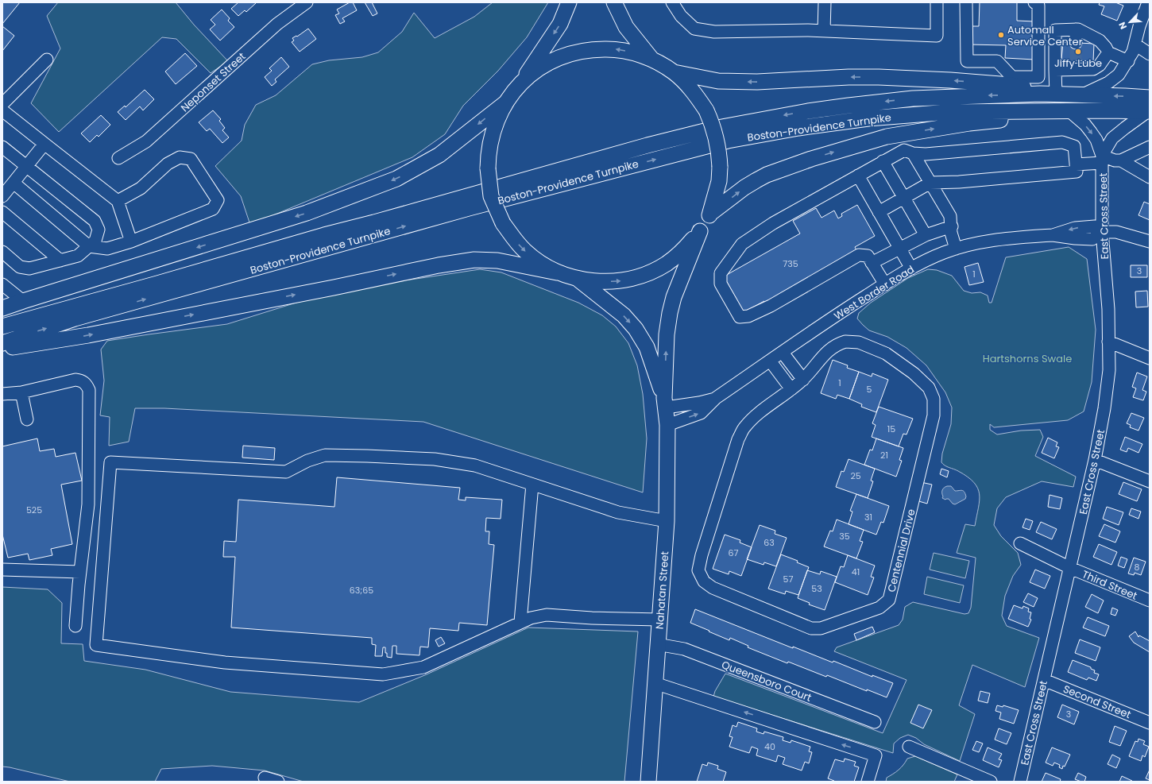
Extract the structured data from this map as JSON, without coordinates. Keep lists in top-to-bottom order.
{
  "streets": {
    "main road": ["Boston-Providence Turnpike", "Nahatan Street"],
    "street": [
      "Neponset Street",
      "East Cross Street",
      "West Border Road",
      "Centennial Drive",
      "Third Street",
      "Queensboro Court",
      "Second Street"
    ]
  },
  "crossings": [
    ["Boston-Providence Turnpike", "East Cross Street"],
    ["East Cross Street", "West Border Road"],
    ["East Cross Street", "Third Street"],
    ["East Cross Street", "Second Street"],
    ["Nahatan Street", "Queensboro Court"]
  ],
  "parks": ["Hartshorns Swale"],
  "places": ["Automall Service Center", "Jiffy Lube"],
  "house_numbers": [
    "735",
    "3",
    "1",
    "1",
    "5",
    "15",
    "21",
    "25",
    "525",
    "31",
    "35",
    "63",
    "67",
    "8",
    "41",
    "57",
    "53",
    "63;65",
    "3",
    "40"
  ],
  "north": "bottom left"
}
